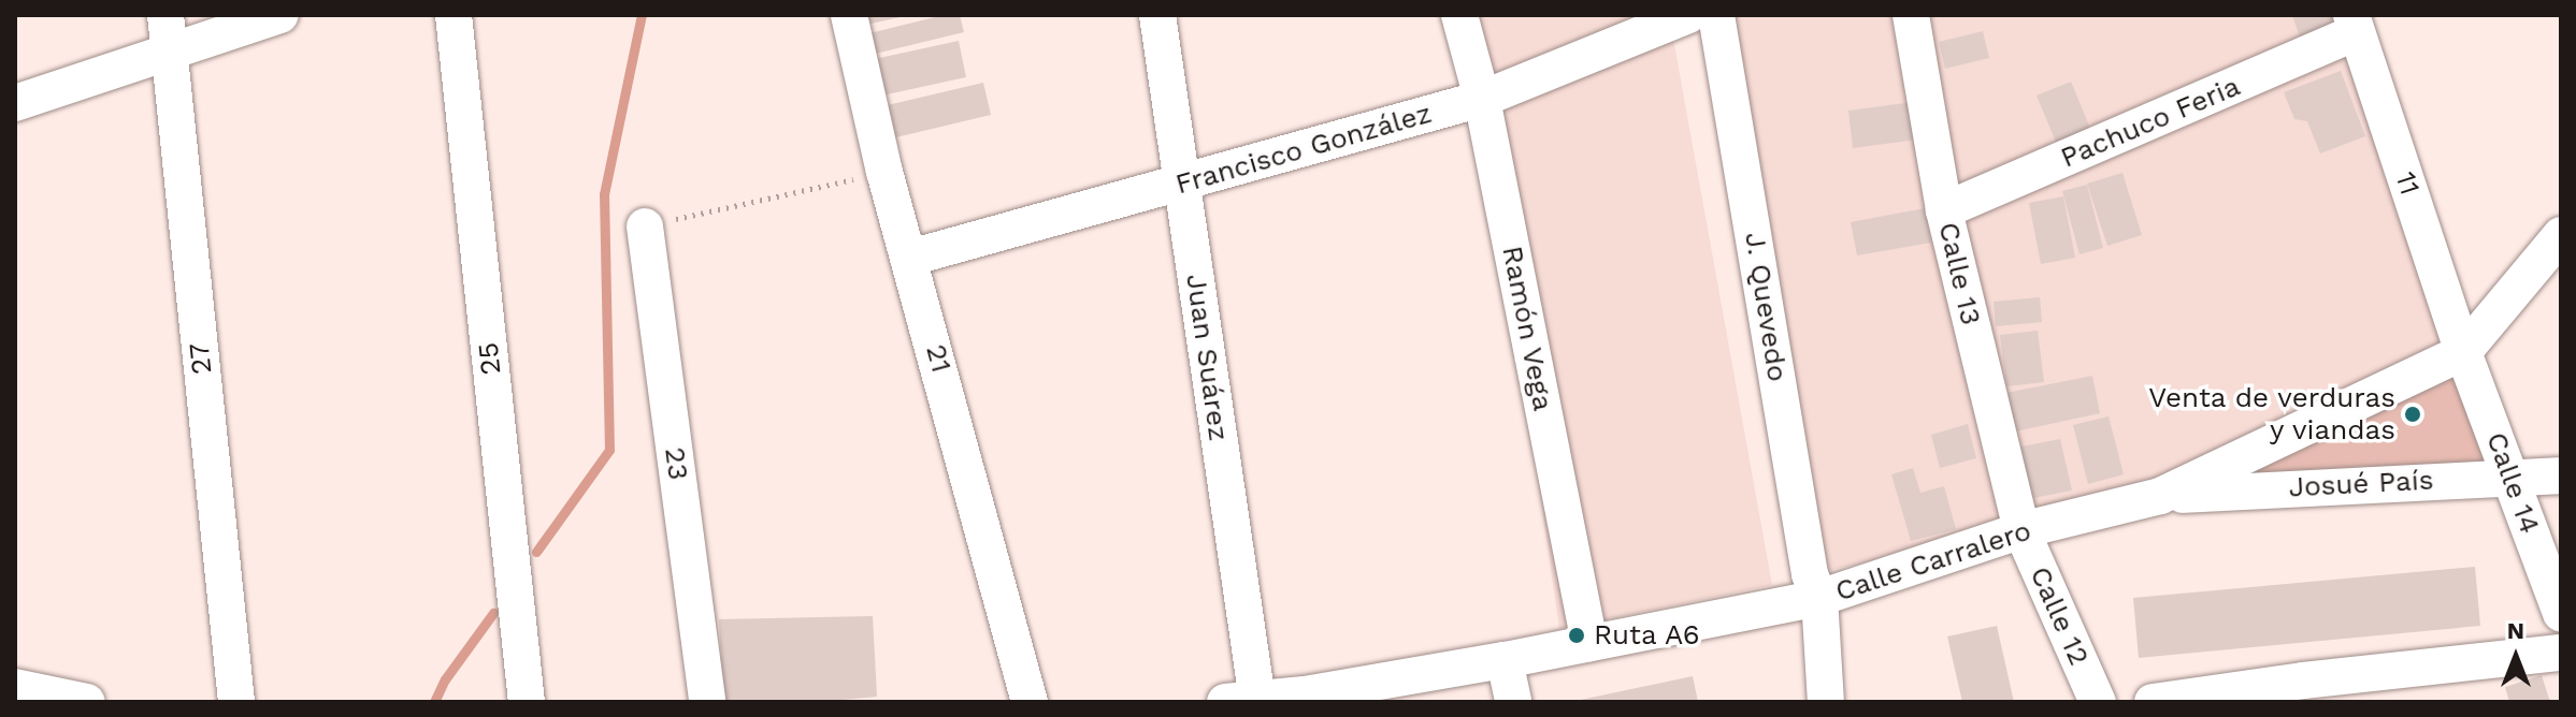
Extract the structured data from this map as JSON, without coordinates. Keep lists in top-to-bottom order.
{
  "streets": {
    "street": [
      "Pachuco Feria",
      "Francisco González",
      "11",
      "Calle 13",
      "J. Quevedo",
      "Ramón Vega",
      "Juan Suárez",
      "27",
      "25",
      "21",
      "23",
      "Calle 14",
      "Josué País",
      "Calle Carralero",
      "Calle 12"
    ]
  },
  "crossings": [
    ["Pachuco Feria", "11"],
    ["Pachuco Feria", "Calle 13"],
    ["Francisco González", "Ramón Vega"],
    ["Francisco González", "Juan Suárez"],
    ["Francisco González", "21"],
    ["11", "Calle 14"],
    ["11", "Calle Carralero"],
    ["Calle 13", "Calle Carralero"],
    ["Calle 13", "Calle 12"],
    ["J. Quevedo", "Calle Carralero"],
    ["Ramón Vega", "Calle Carralero"],
    ["Juan Suárez", "Calle Carralero"],
    ["Calle 14", "Josué País"],
    ["Calle 14", "Calle Carralero"],
    ["Josué País", "Calle Carralero"],
    ["Calle Carralero", "Calle 12"]
  ],
  "places": ["Venta de verduras y viandas", "Ruta A6"],
  "north": "top"
}
